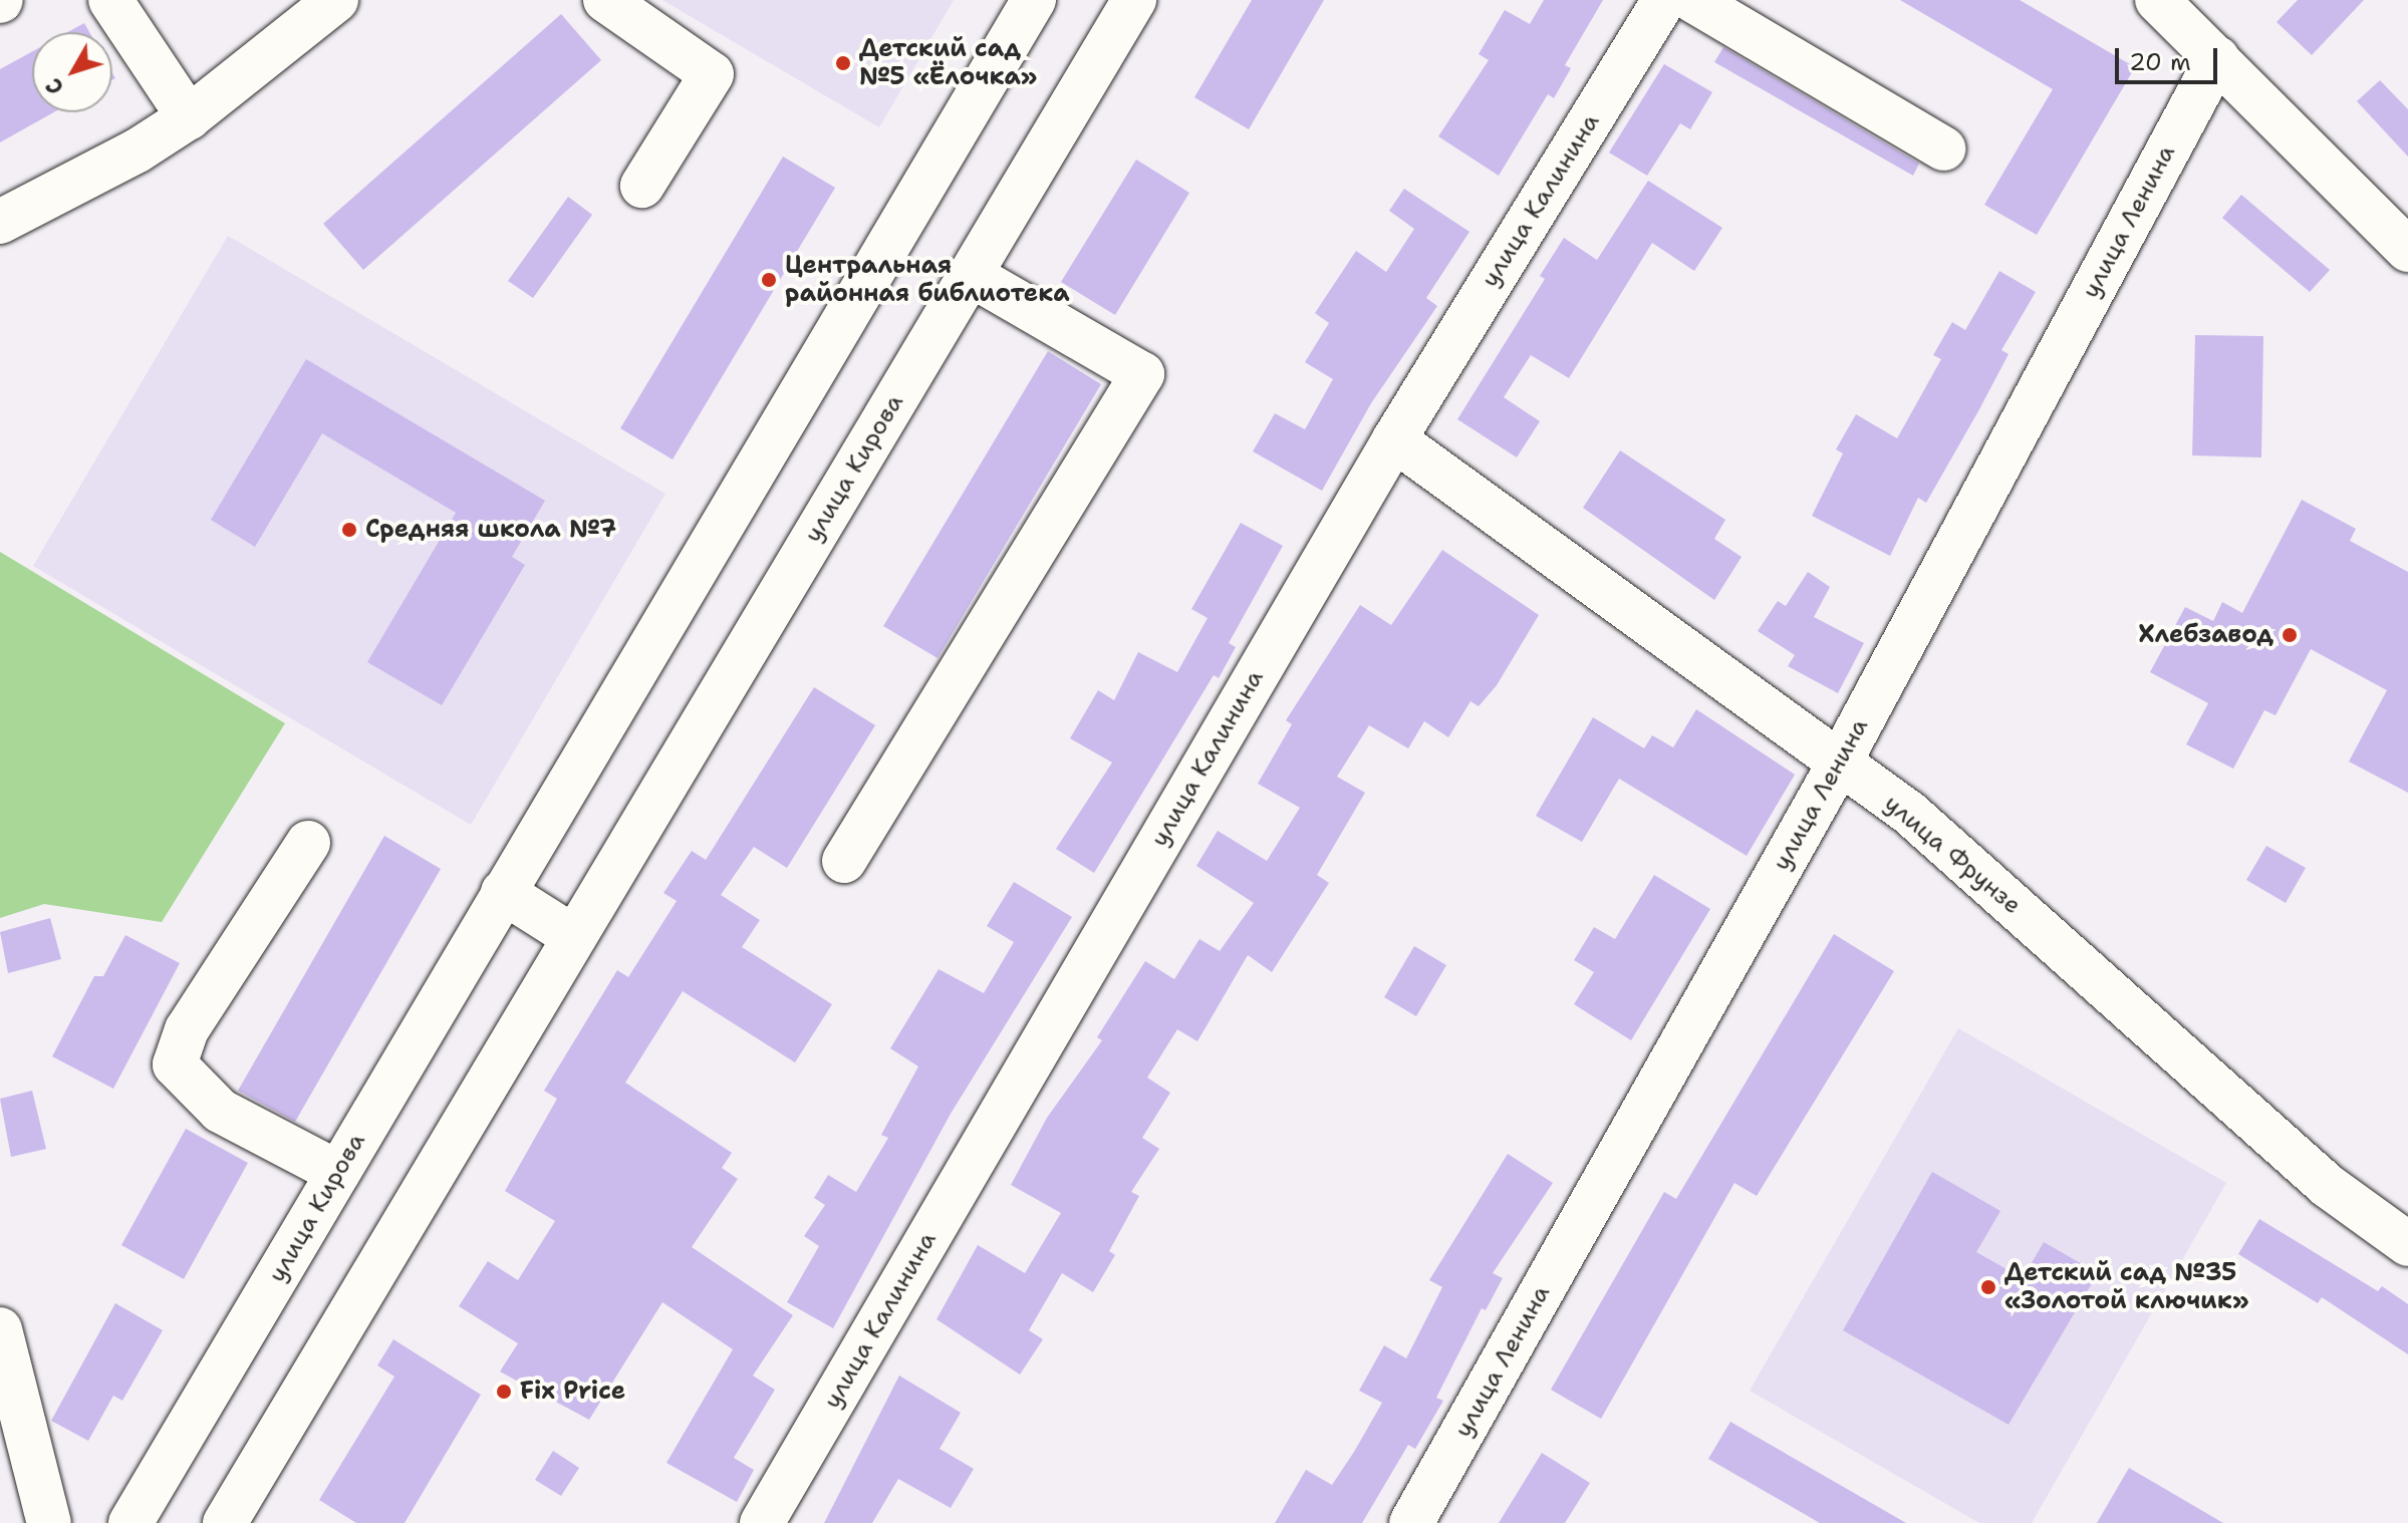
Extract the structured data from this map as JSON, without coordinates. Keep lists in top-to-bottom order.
{
  "streets": {
    "street": [
      "улица Калинина",
      "улица Ленина",
      "улица Кирова",
      "улица Фрунзе"
    ]
  },
  "crossings": [
    ["улица Калинина", "улица Фрунзе"],
    ["улица Ленина", "улица Фрунзе"]
  ],
  "places": [
    "Детский сад №5 «Ёлочка»",
    "Центральная районная библиотека",
    "Средняя школа №7",
    "Хлебзавод",
    "Детский сад №35 «Золотой ключик»",
    "Fix Price"
  ],
  "scale_bar": "20 m",
  "north": "bottom left"
}
